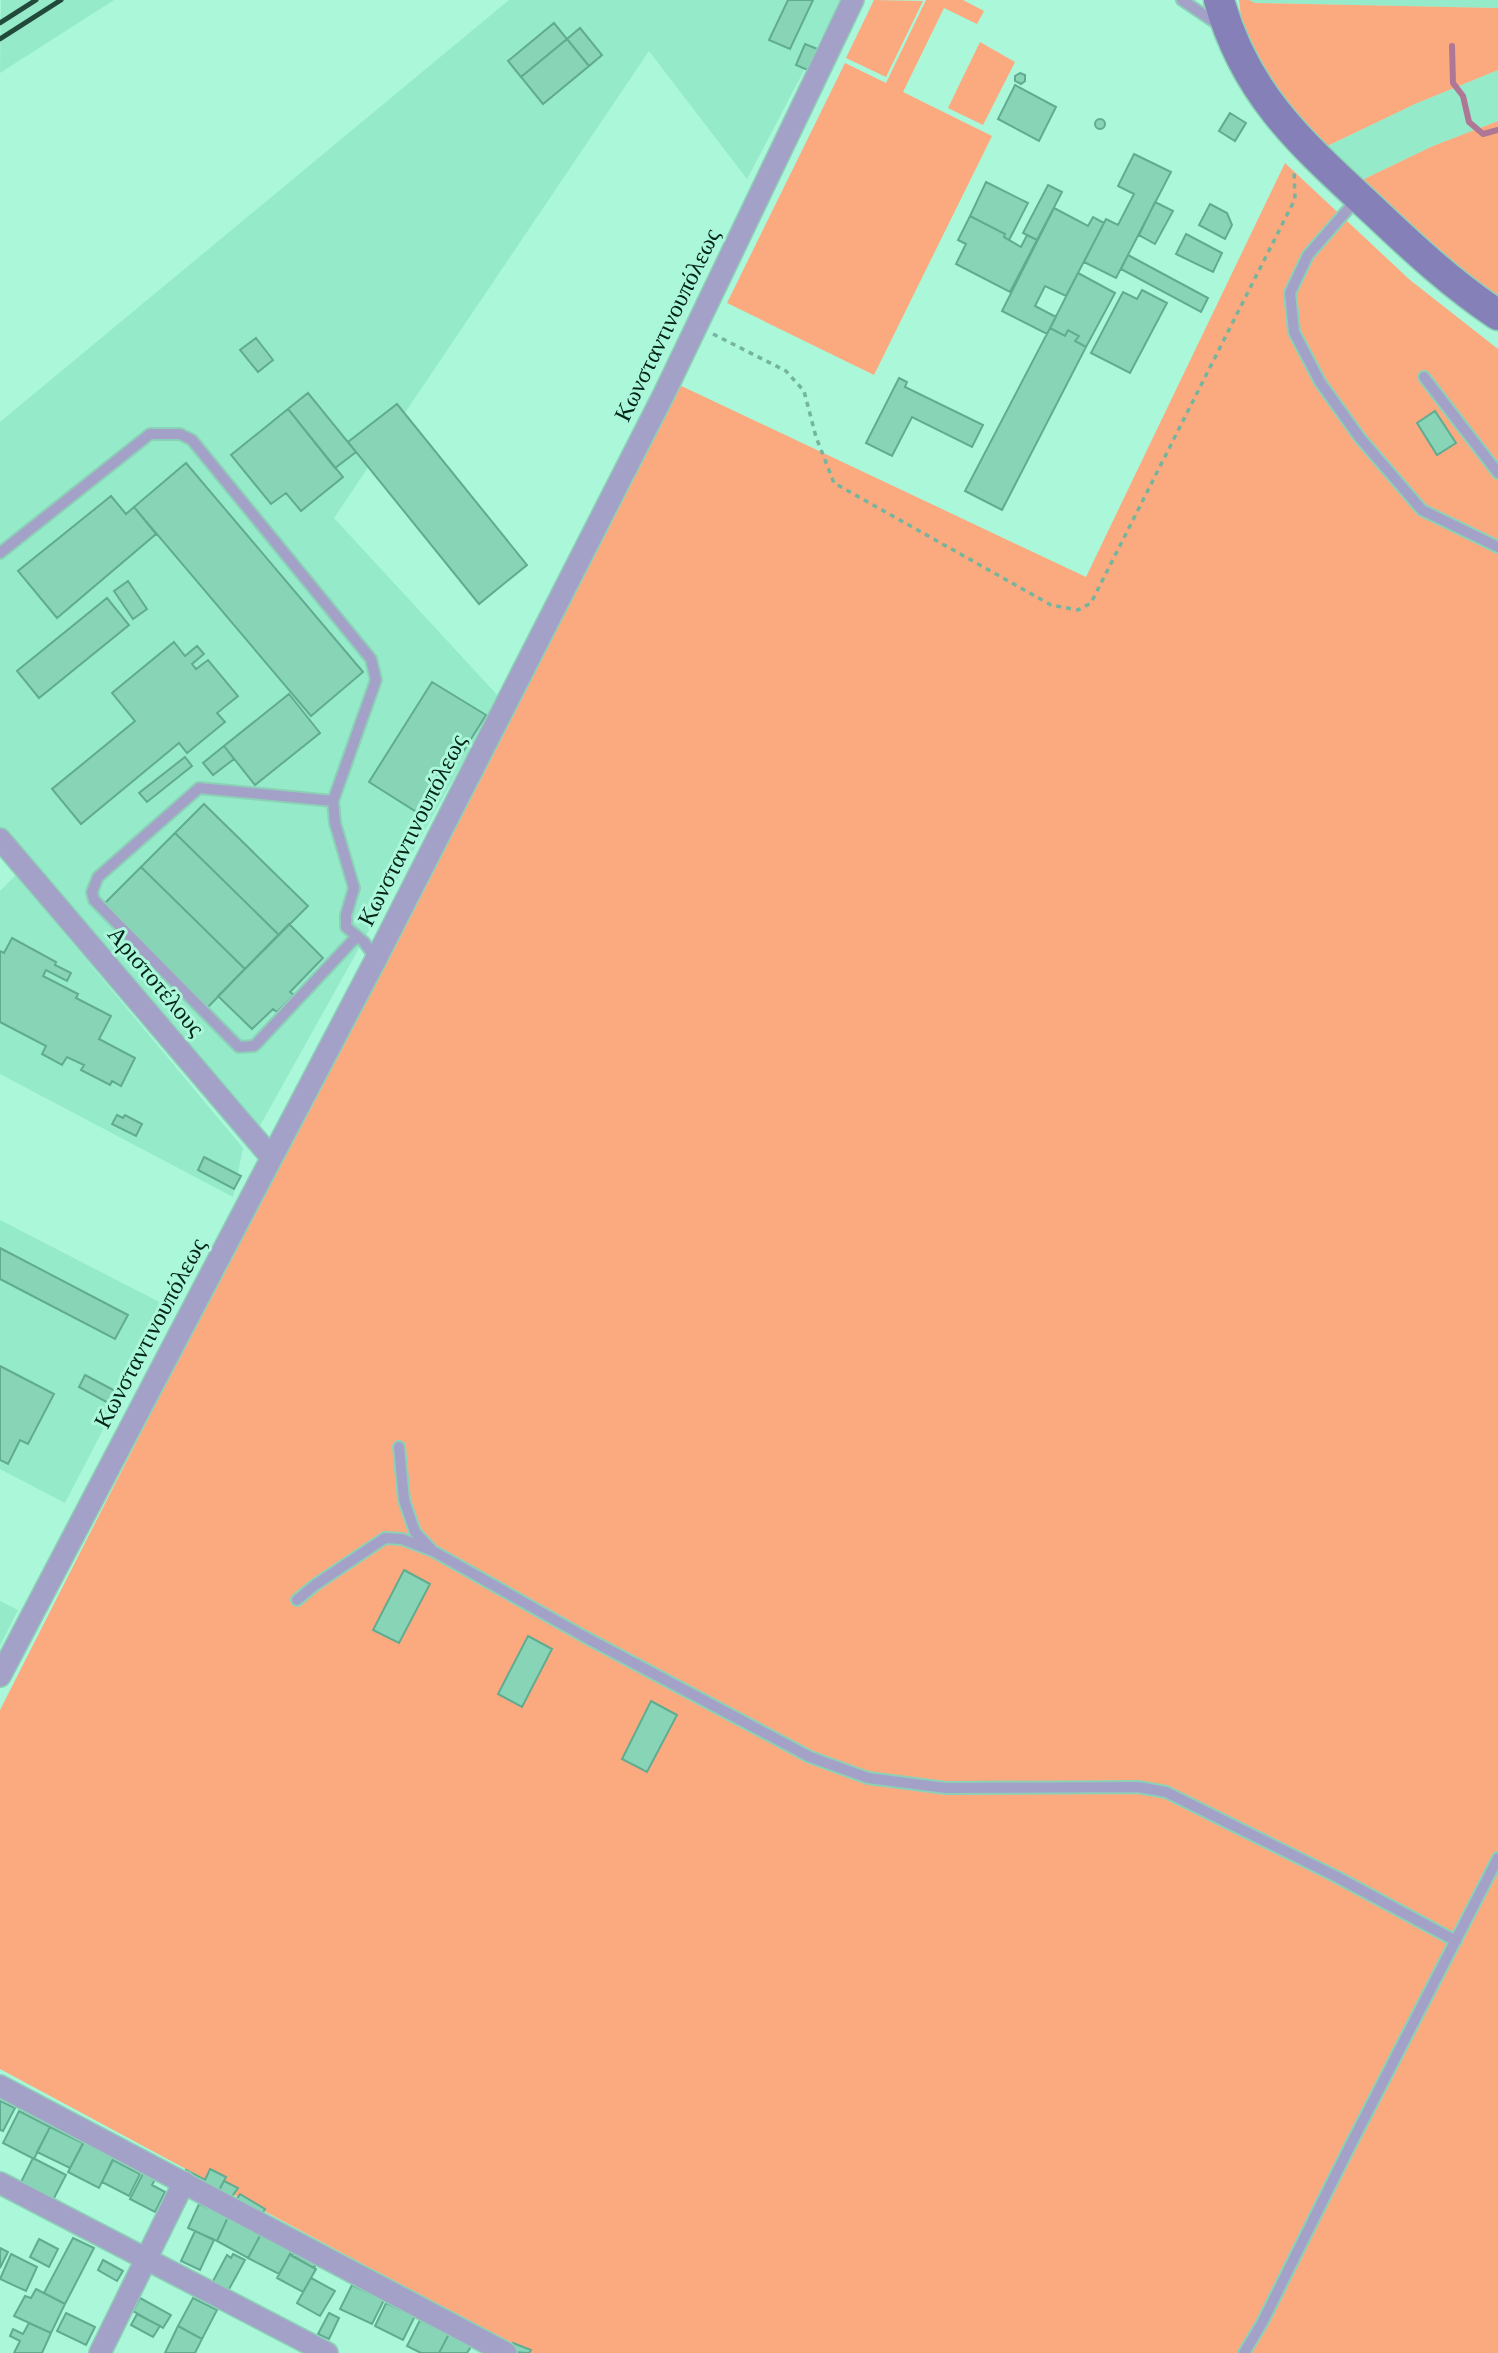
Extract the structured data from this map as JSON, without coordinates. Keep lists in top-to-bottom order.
{
  "streets": {
    "street": ["Κωνσταντινουπόλεως", "Αριστοτέλους"]
  },
  "crossings": [
    ["Κωνσταντινουπόλεως", "Αριστοτέλους"]
  ]
}
